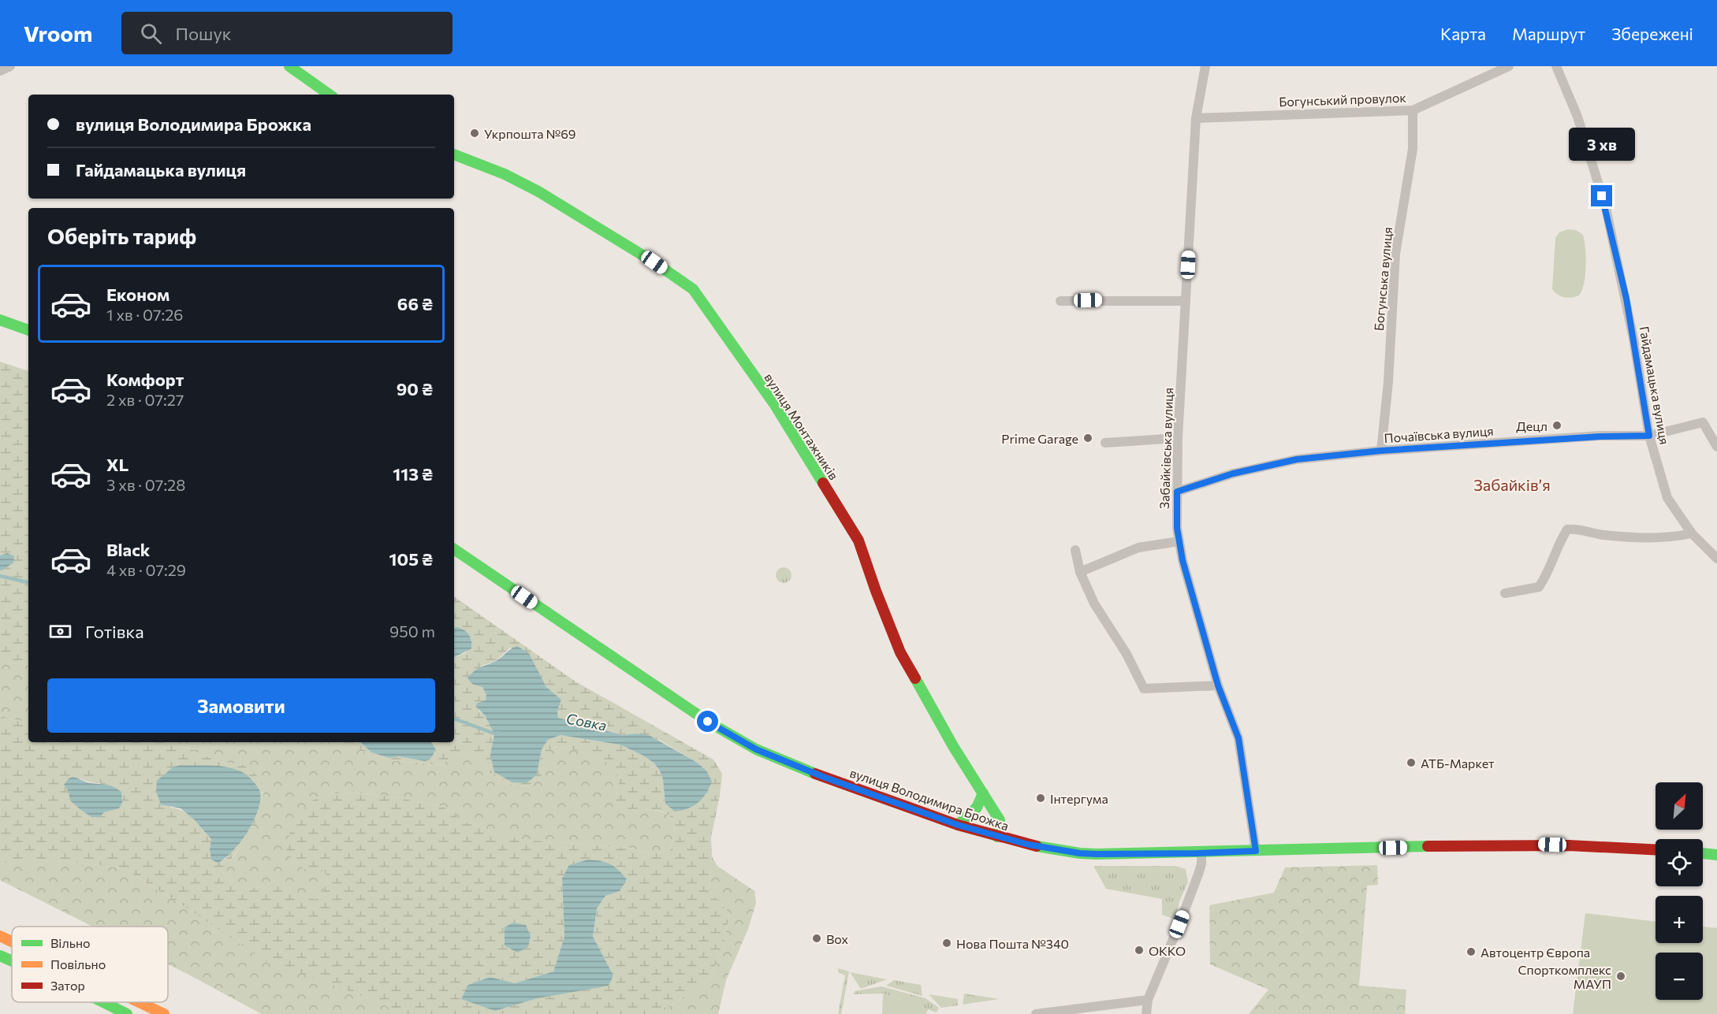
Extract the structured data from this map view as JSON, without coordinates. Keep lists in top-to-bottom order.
{
  "streets": {
    "main road": ["вулиця Монтажників", "вулиця Володимира Брожка"],
    "street": [
      "Богунський провулок",
      "Богунська вулиця",
      "Гайдамацька вулиця",
      "Почаївська вулиця",
      "Забайківська вулиця"
    ]
  },
  "crossings": [
    ["Богунський провулок", "Богунська вулиця"],
    ["Богунський провулок", "Забайківська вулиця"],
    ["Богунська вулиця", "Почаївська вулиця"],
    ["Гайдамацька вулиця", "Почаївська вулиця"],
    ["вулиця Монтажників", "вулиця Володимира Брожка"],
    ["Почаївська вулиця", "Забайківська вулиця"],
    ["Забайківська вулиця", "вулиця Володимира Брожка"]
  ],
  "districts": ["Забайківʼя"],
  "water": ["Совка"],
  "places": [
    "Укрпошта №69",
    "Децл",
    "Prime Garage",
    "АТБ-Маркет",
    "Інтергума",
    "Box",
    "Нова Пошта №340",
    "ОККО",
    "Автоцентр Європа",
    "Спорткомплекс МАУП"
  ],
  "legend": ["Вільно", "Повільно", "Затор"],
  "north": "top right",
  "page": {
    "header": "Vroom",
    "search": "Пошук",
    "nav": ["Карта", "Маршрут", "Збережені"],
    "banner": ["вулиця Володимира Брожка", "Гайдамацька вулиця"],
    "bubble": "3 хв",
    "heading": "Оберіть тариф",
    "list": [
      {
        "name": "Економ",
        "note": "1 хв · 07:26",
        "value": "66 ₴"
      },
      {
        "name": "Комфорт",
        "note": "2 хв · 07:27",
        "value": "90 ₴"
      },
      {
        "name": "XL",
        "note": "3 хв · 07:28",
        "value": "113 ₴"
      },
      {
        "name": "Black",
        "note": "4 хв · 07:29",
        "value": "105 ₴"
      }
    ],
    "pay": ["Готівка", "950 m"],
    "buttons": "Замовити",
    "map_buttons": ["+", "−"]
  }
}
